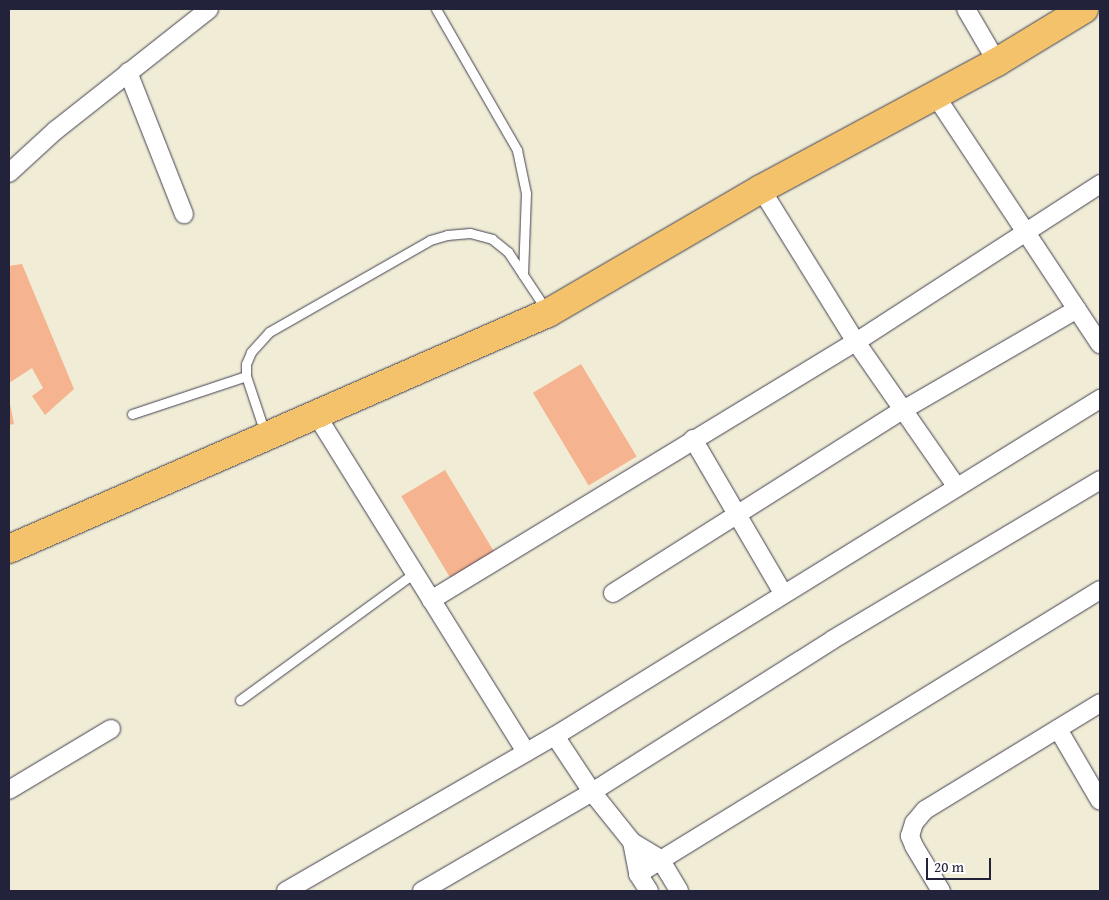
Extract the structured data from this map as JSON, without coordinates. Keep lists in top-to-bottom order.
{
  "scale_bar": "20 m"
}
